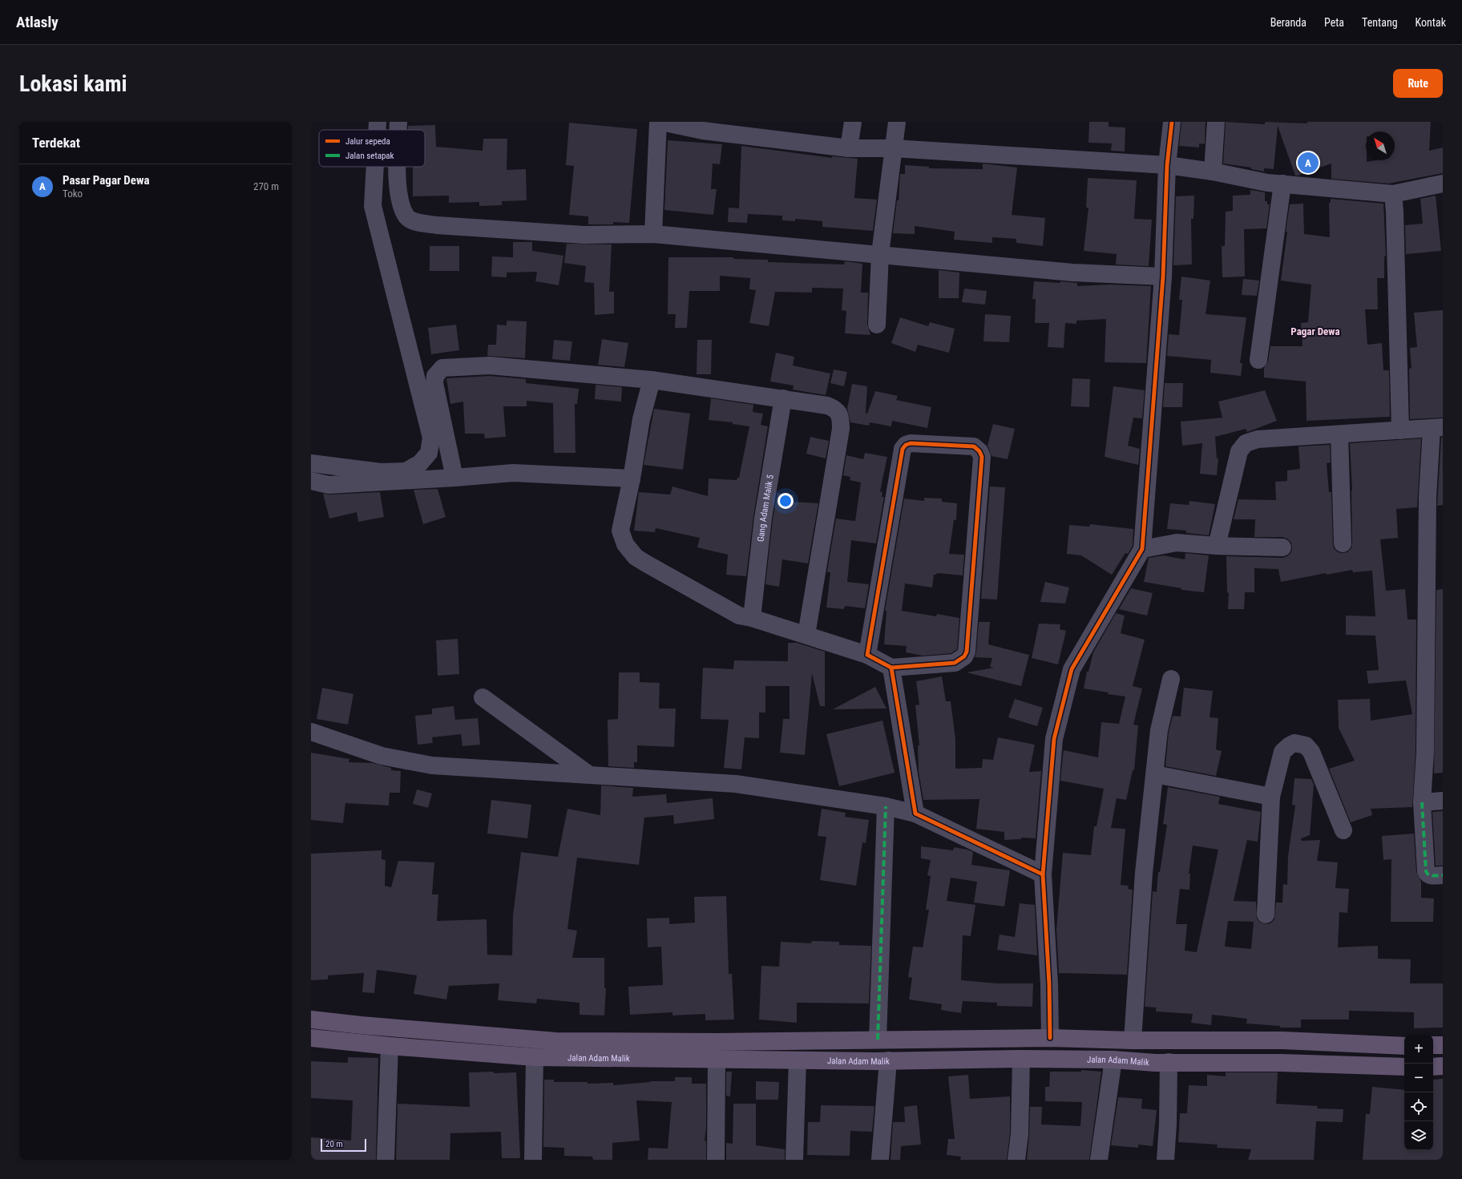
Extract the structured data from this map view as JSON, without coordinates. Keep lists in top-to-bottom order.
{
  "streets": {
    "main road": ["Jalan Adam Malik"],
    "street": ["Gang Adam Malik 5"]
  },
  "districts": ["Pagar Dewa"],
  "legend": ["Jalur sepeda", "Jalan setapak"],
  "scale_bar": "20 m",
  "north": "top left",
  "page": {
    "header": "Atlasly",
    "nav": [
      "Beranda",
      "Peta",
      "Tentang",
      "Kontak"
    ],
    "buttons": "Rute",
    "title": "Lokasi kami",
    "heading": "Terdekat",
    "pins": "A",
    "list": [
      {
        "mark": "A",
        "name": "Pasar Pagar Dewa",
        "note": "Toko",
        "value": "270 m"
      }
    ],
    "map_buttons": ["+", "−"],
    "scale": "20 m"
  }
}
